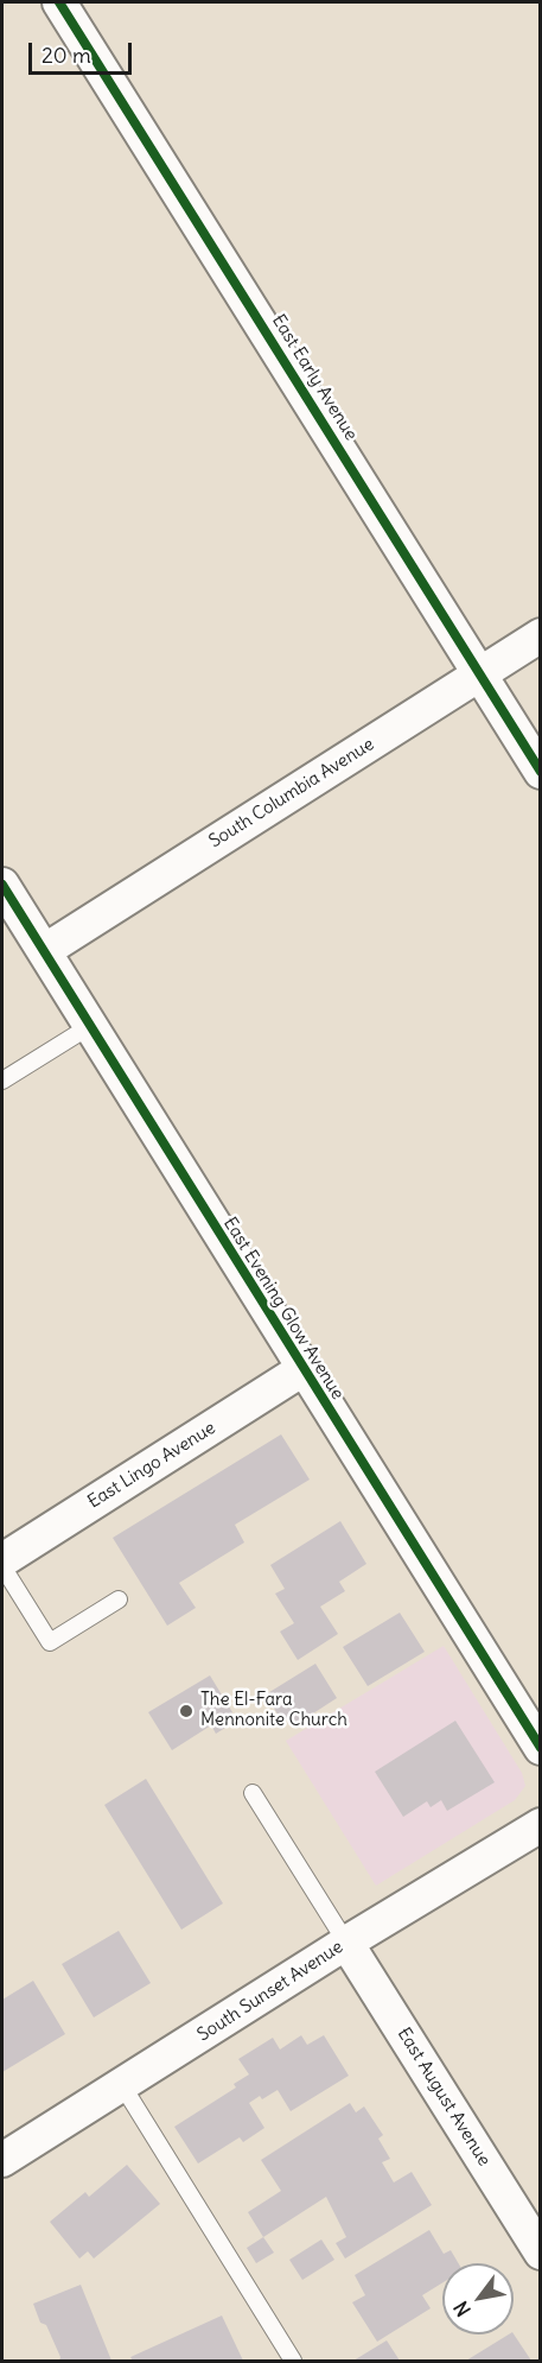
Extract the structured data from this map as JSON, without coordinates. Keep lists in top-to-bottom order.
{
  "streets": {
    "street": [
      "East Early Avenue",
      "South Columbia Avenue",
      "East Evening Glow Avenue",
      "East Lingo Avenue",
      "South Sunset Avenue",
      "East August Avenue"
    ]
  },
  "crossings": [
    ["East Early Avenue", "South Columbia Avenue"],
    ["South Columbia Avenue", "East Evening Glow Avenue"],
    ["East Evening Glow Avenue", "East Lingo Avenue"],
    ["South Sunset Avenue", "East August Avenue"]
  ],
  "places": ["The El-Fara Mennonite Church"],
  "scale_bar": "20 m",
  "north": "bottom left"
}
